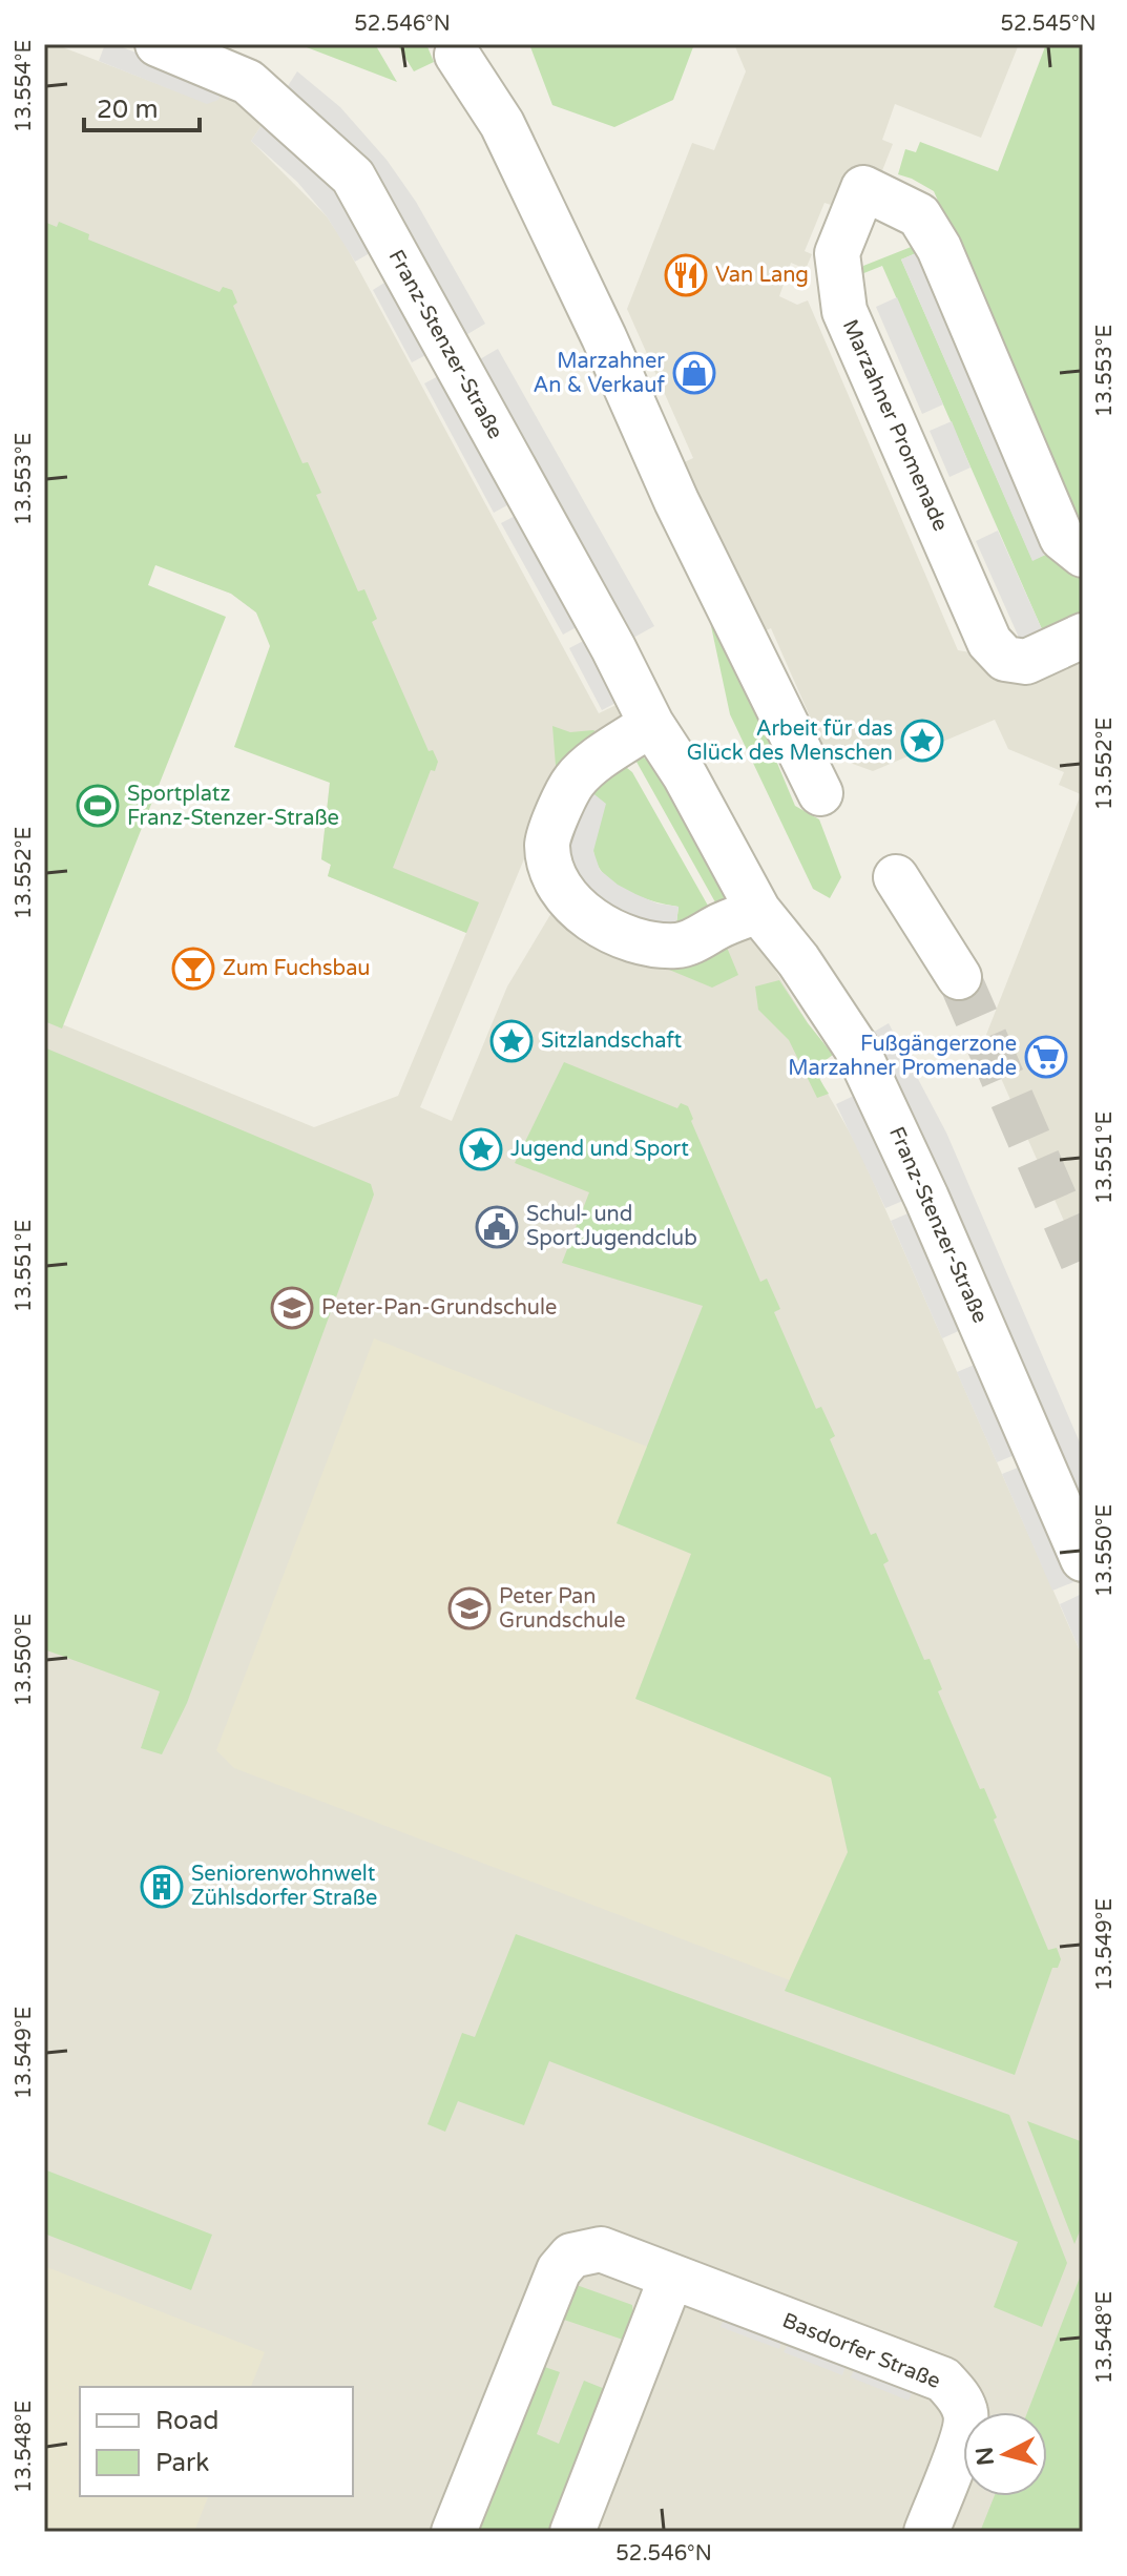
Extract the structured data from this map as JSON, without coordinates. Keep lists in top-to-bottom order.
{
  "streets": {
    "street": ["Franz-Stenzer-Straße", "Marzahner Promenade", "Basdorfer Straße"]
  },
  "places": {
    "restaurant": ["Van Lang"],
    "shop": ["Marzahner An & Verkauf"],
    "place": ["Arbeit für das Glück des Menschen", "Sitzlandschaft", "Jugend und Sport"],
    "sports": ["Sportplatz Franz-Stenzer-Straße"],
    "bar": ["Zum Fuchsbau"],
    "supermarket": ["Fußgängerzone Marzahner Promenade"],
    "public building": ["Schul- und SportJugendclub"],
    "school or university": ["Peter-Pan-Grundschule", "Peter Pan Grundschule"],
    "building": ["Seniorenwohnwelt Zühlsdorfer Straße"]
  },
  "legend": ["Road", "Park"],
  "scale_bar": "20 m",
  "north": "left",
  "coordinates": [
    "52.546°N",
    "52.545°N",
    "13.554°E",
    "13.553°E",
    "13.552°E",
    "13.551°E",
    "13.550°E",
    "13.549°E",
    "13.548°E"
  ]
}
